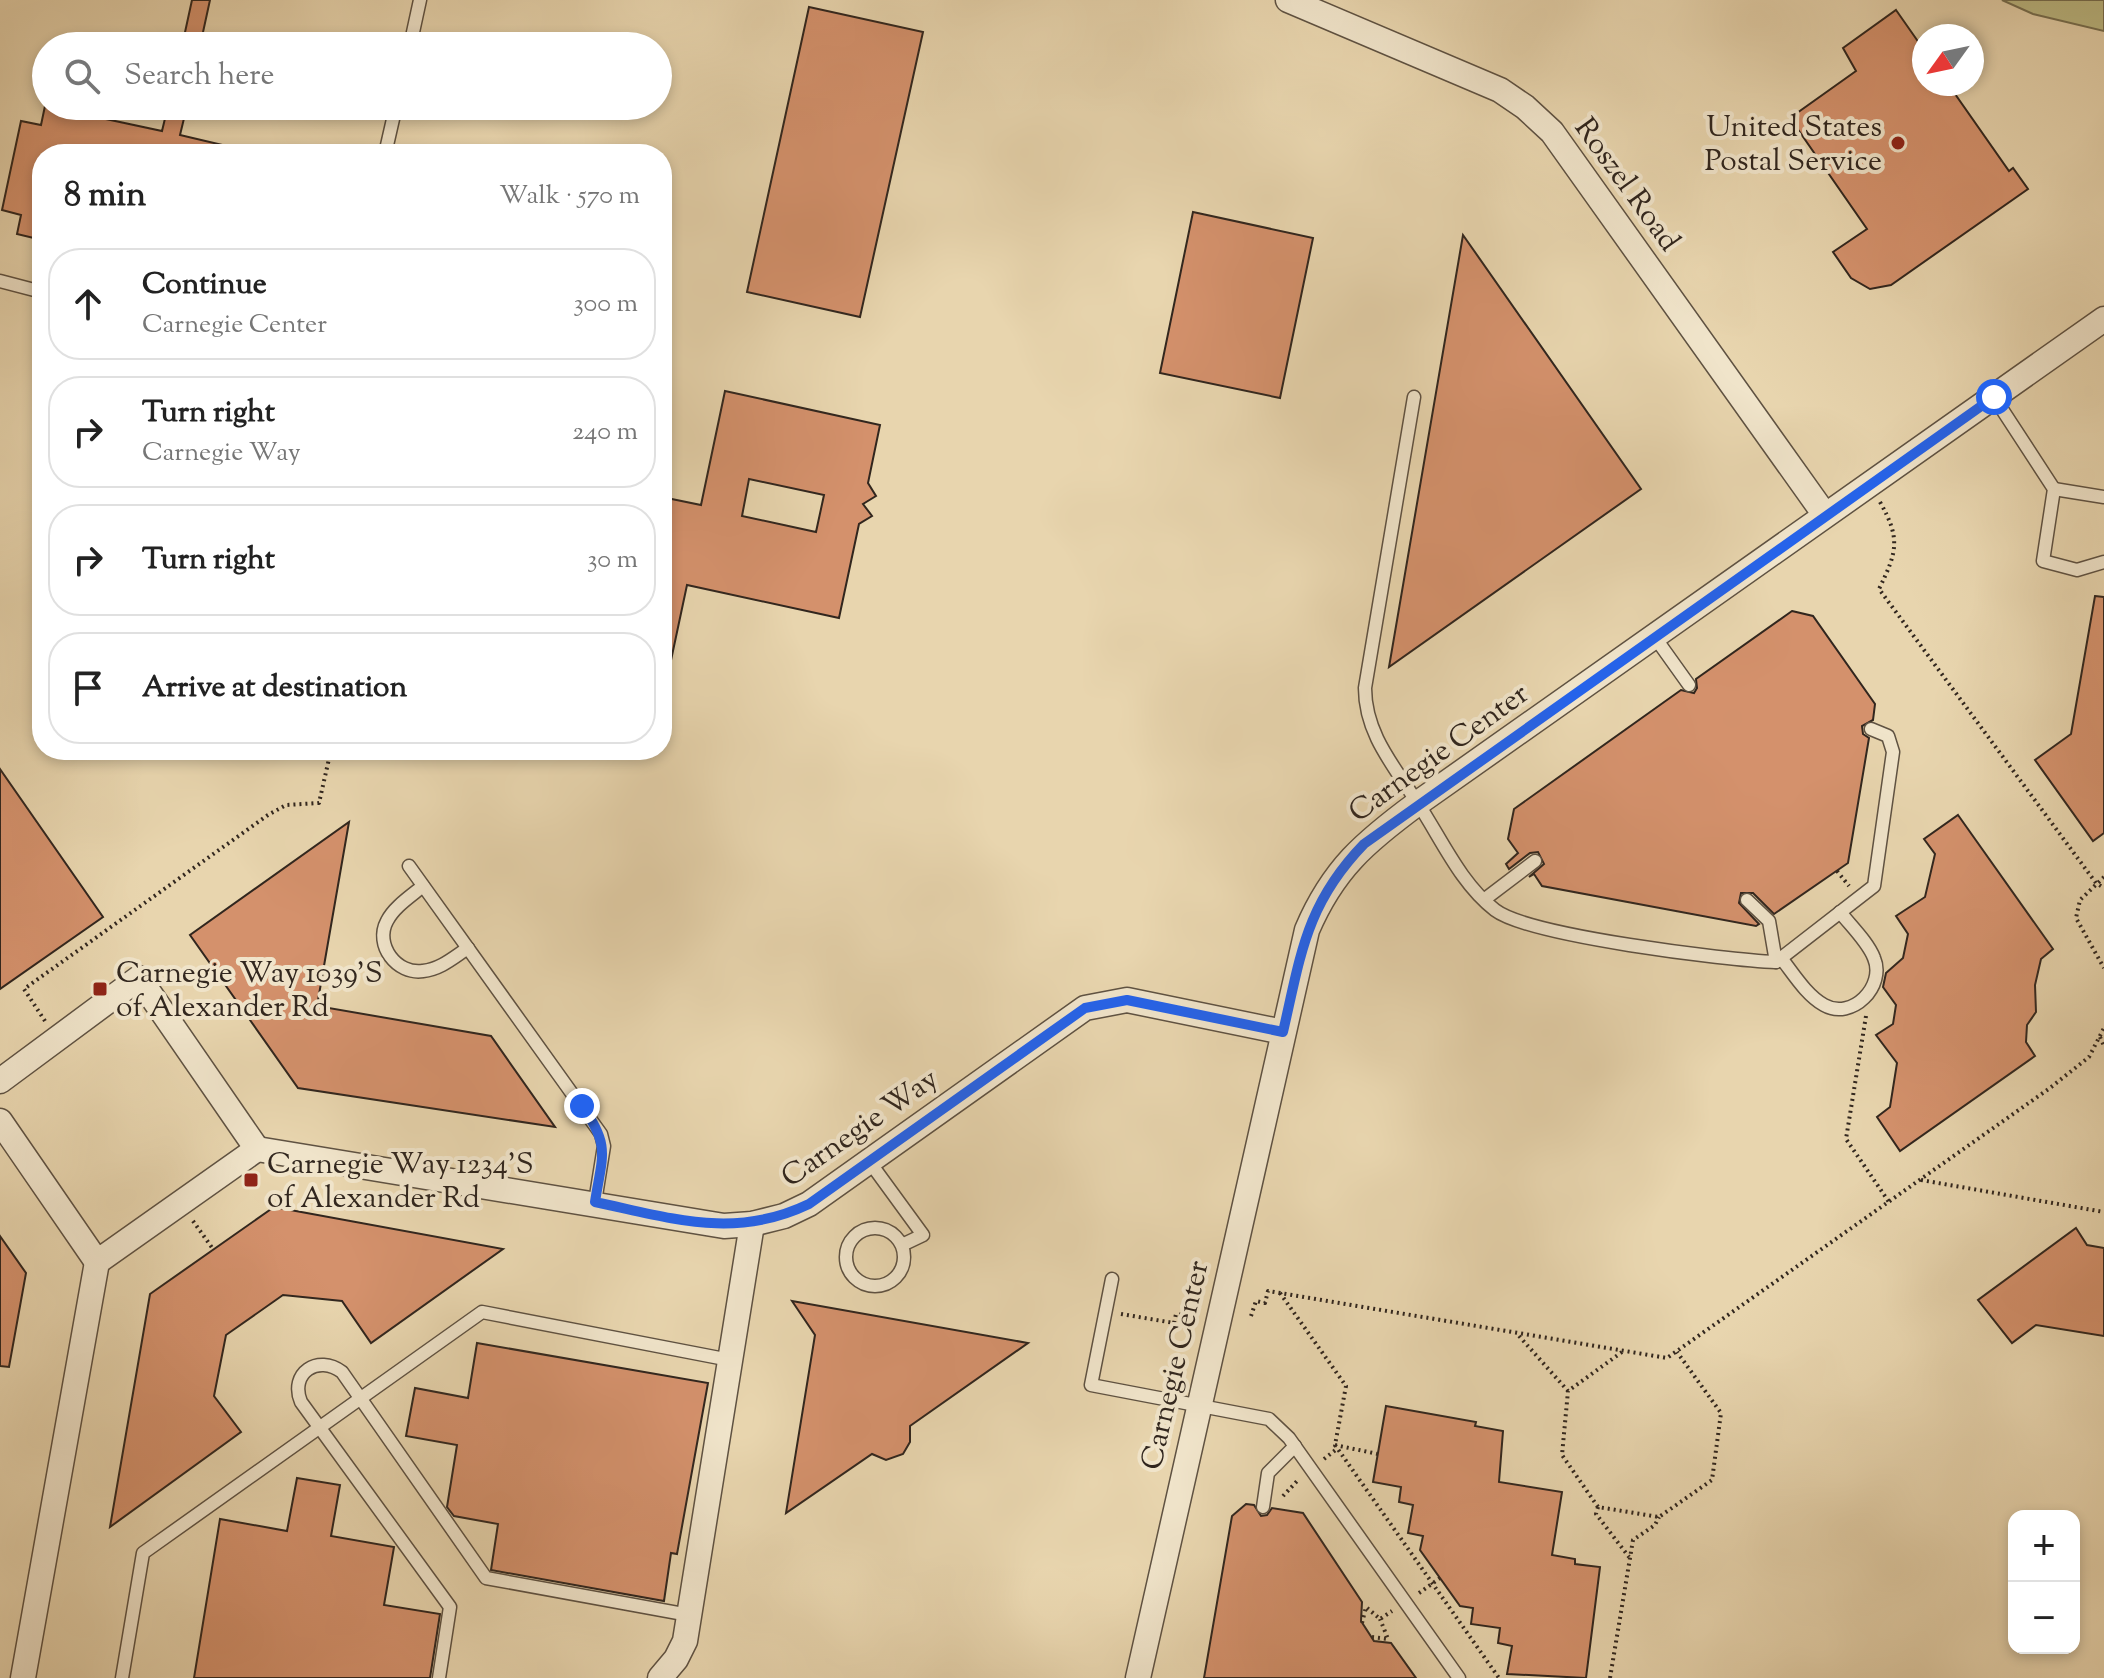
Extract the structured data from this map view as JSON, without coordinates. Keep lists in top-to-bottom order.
{
  "streets": {
    "street": ["Roszel Road", "Carnegie Center", "Carnegie Way"]
  },
  "crossings": [
    ["Roszel Road", "Carnegie Center"],
    ["Carnegie Center", "Carnegie Way"]
  ],
  "places": {
    "other": ["United States Postal Service"],
    "transit": ["Carnegie Way 1039'S of Alexander Rd", "Carnegie Way 1234'S of Alexander Rd"]
  },
  "north": "bottom left",
  "page": {
    "search": "Search here",
    "heading": ["8 min", "Walk · 570 m"],
    "list": [
      ["Continue", "Carnegie Center", "300 m"],
      ["Turn right", "Carnegie Way", "240 m"],
      ["Turn right", "30 m"],
      "Arrive at destination"
    ],
    "map_buttons": ["+", "−"]
  }
}
